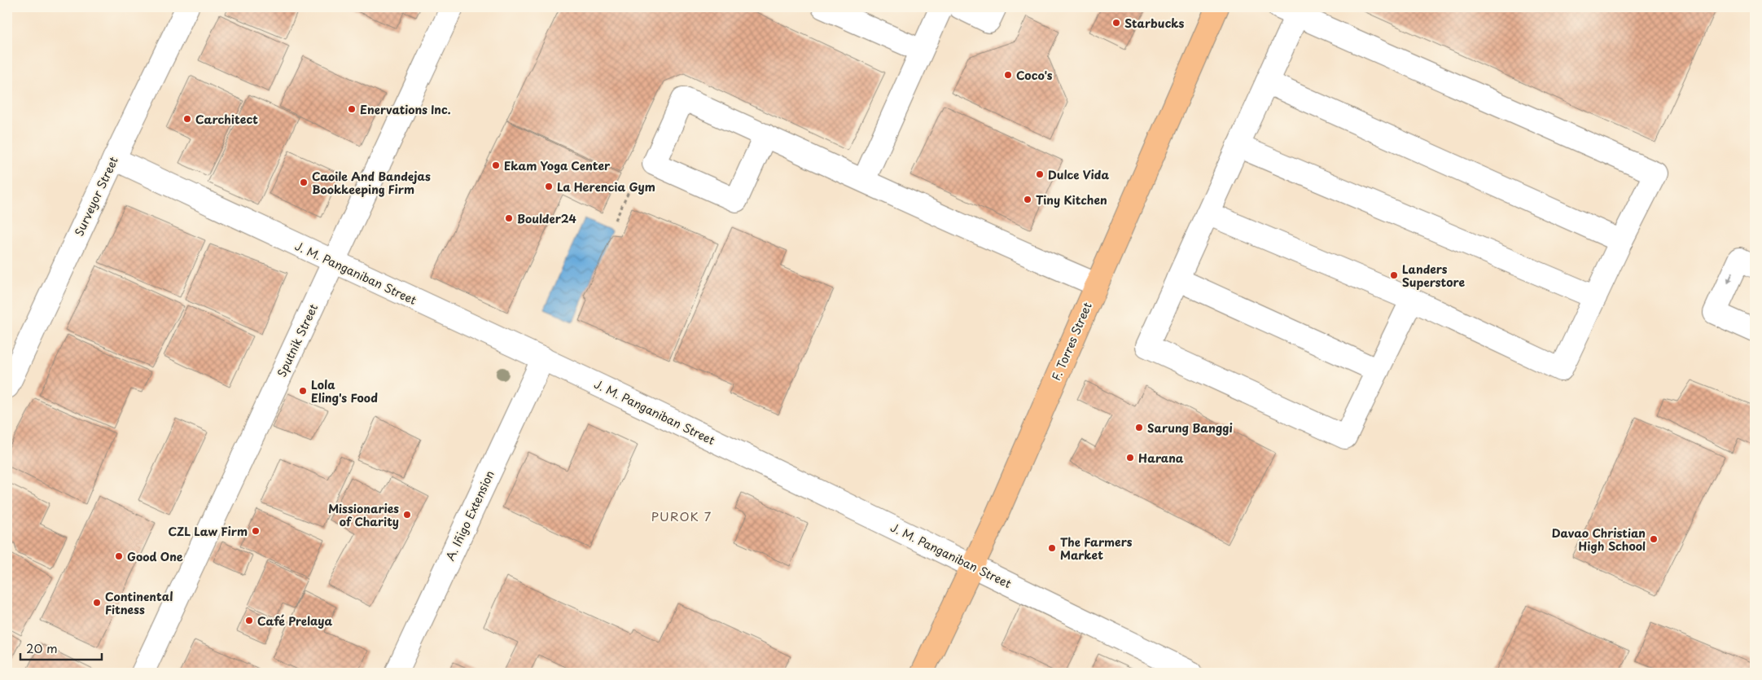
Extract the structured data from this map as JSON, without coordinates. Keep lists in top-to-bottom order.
{
  "streets": {
    "main road": ["F. Torres Street"],
    "street": [
      "Surveyor Street",
      "J. M. Panganiban Street",
      "Sputnik Street",
      "A. Iñigo Extension"
    ]
  },
  "crossings": [
    ["Surveyor Street", "J. M. Panganiban Street"],
    ["J. M. Panganiban Street", "Sputnik Street"],
    ["J. M. Panganiban Street", "F. Torres Street"],
    ["J. M. Panganiban Street", "A. Iñigo Extension"]
  ],
  "districts": ["PUROK 7"],
  "places": [
    "Starbucks",
    "Coco's",
    "Enervations Inc.",
    "Carchitect",
    "Ekam Yoga Center",
    "Dulce Vida",
    "Caoile And Bandejas Bookkeeping Firm",
    "La Herencia Gym",
    "Tiny Kitchen",
    "Boulder24",
    "Landers Superstore",
    "Lola Eling's Food",
    "Sarung Banggi",
    "Harana",
    "Missionaries of Charity",
    "CZL Law Firm",
    "Davao Christian High School",
    "The Farmers Market",
    "Good One",
    "Continental Fitness",
    "Café Prelaya"
  ],
  "scale_bar": "20 m"
}
